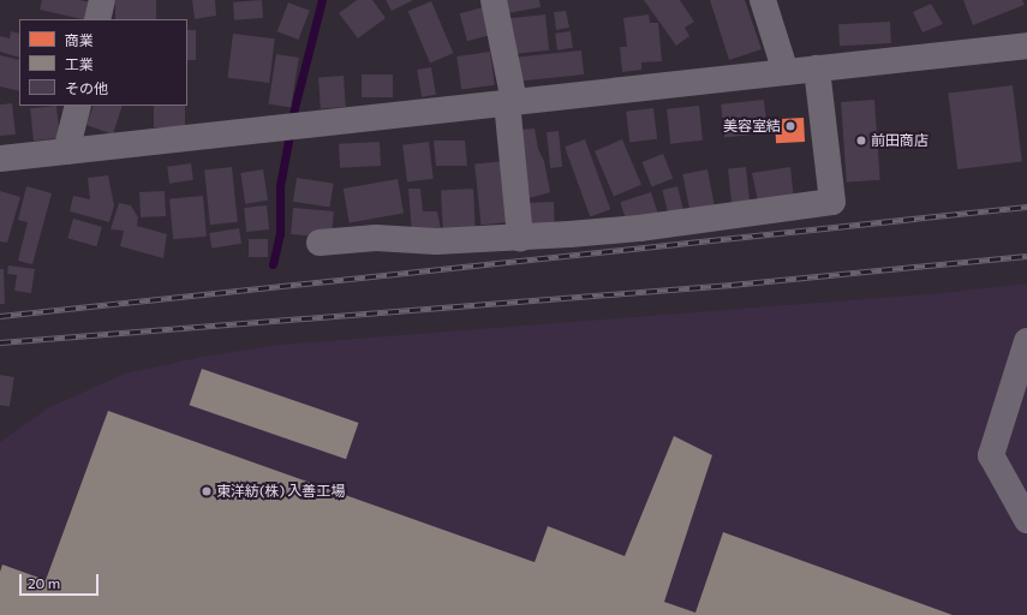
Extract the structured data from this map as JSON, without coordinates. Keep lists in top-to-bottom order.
{
  "places": ["美容室結", "前田商店", "東洋紡(株) 入善工場"],
  "legend": ["商業", "工業", "その他"],
  "scale_bar": "20 m"
}
